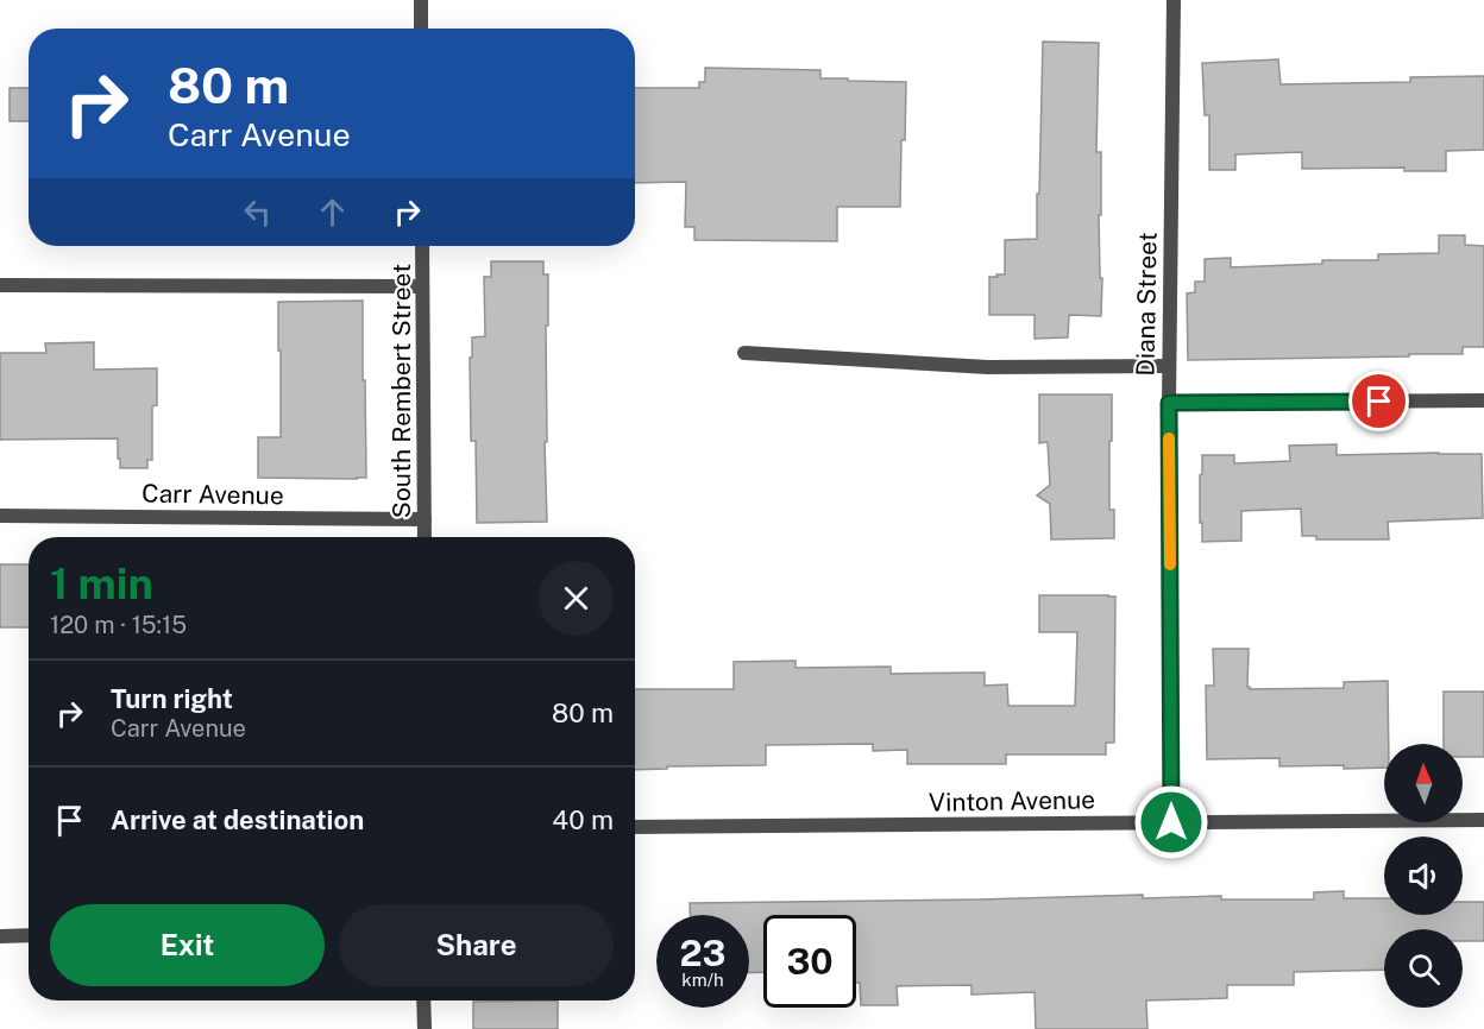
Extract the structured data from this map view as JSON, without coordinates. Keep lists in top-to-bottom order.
{
  "streets": {
    "street": [
      "Diana Street",
      "South Rembert Street",
      "Carr Avenue",
      "Vinton Avenue"
    ]
  },
  "crossings": [
    ["Diana Street", "Vinton Avenue"],
    ["South Rembert Street", "Carr Avenue"]
  ],
  "north": "top",
  "page": {
    "turn": ["80 m", "Carr Avenue"],
    "heading": ["1 min", "120 m · 15:15"],
    "list": [
      {
        "name": "Turn right",
        "note": "Carr Avenue",
        "value": "80 m"
      },
      {
        "name": "Arrive at destination",
        "value": "40 m"
      }
    ],
    "buttons": ["Exit", "Share"],
    "speed": "23 km/h",
    "limit": "30"
  }
}
